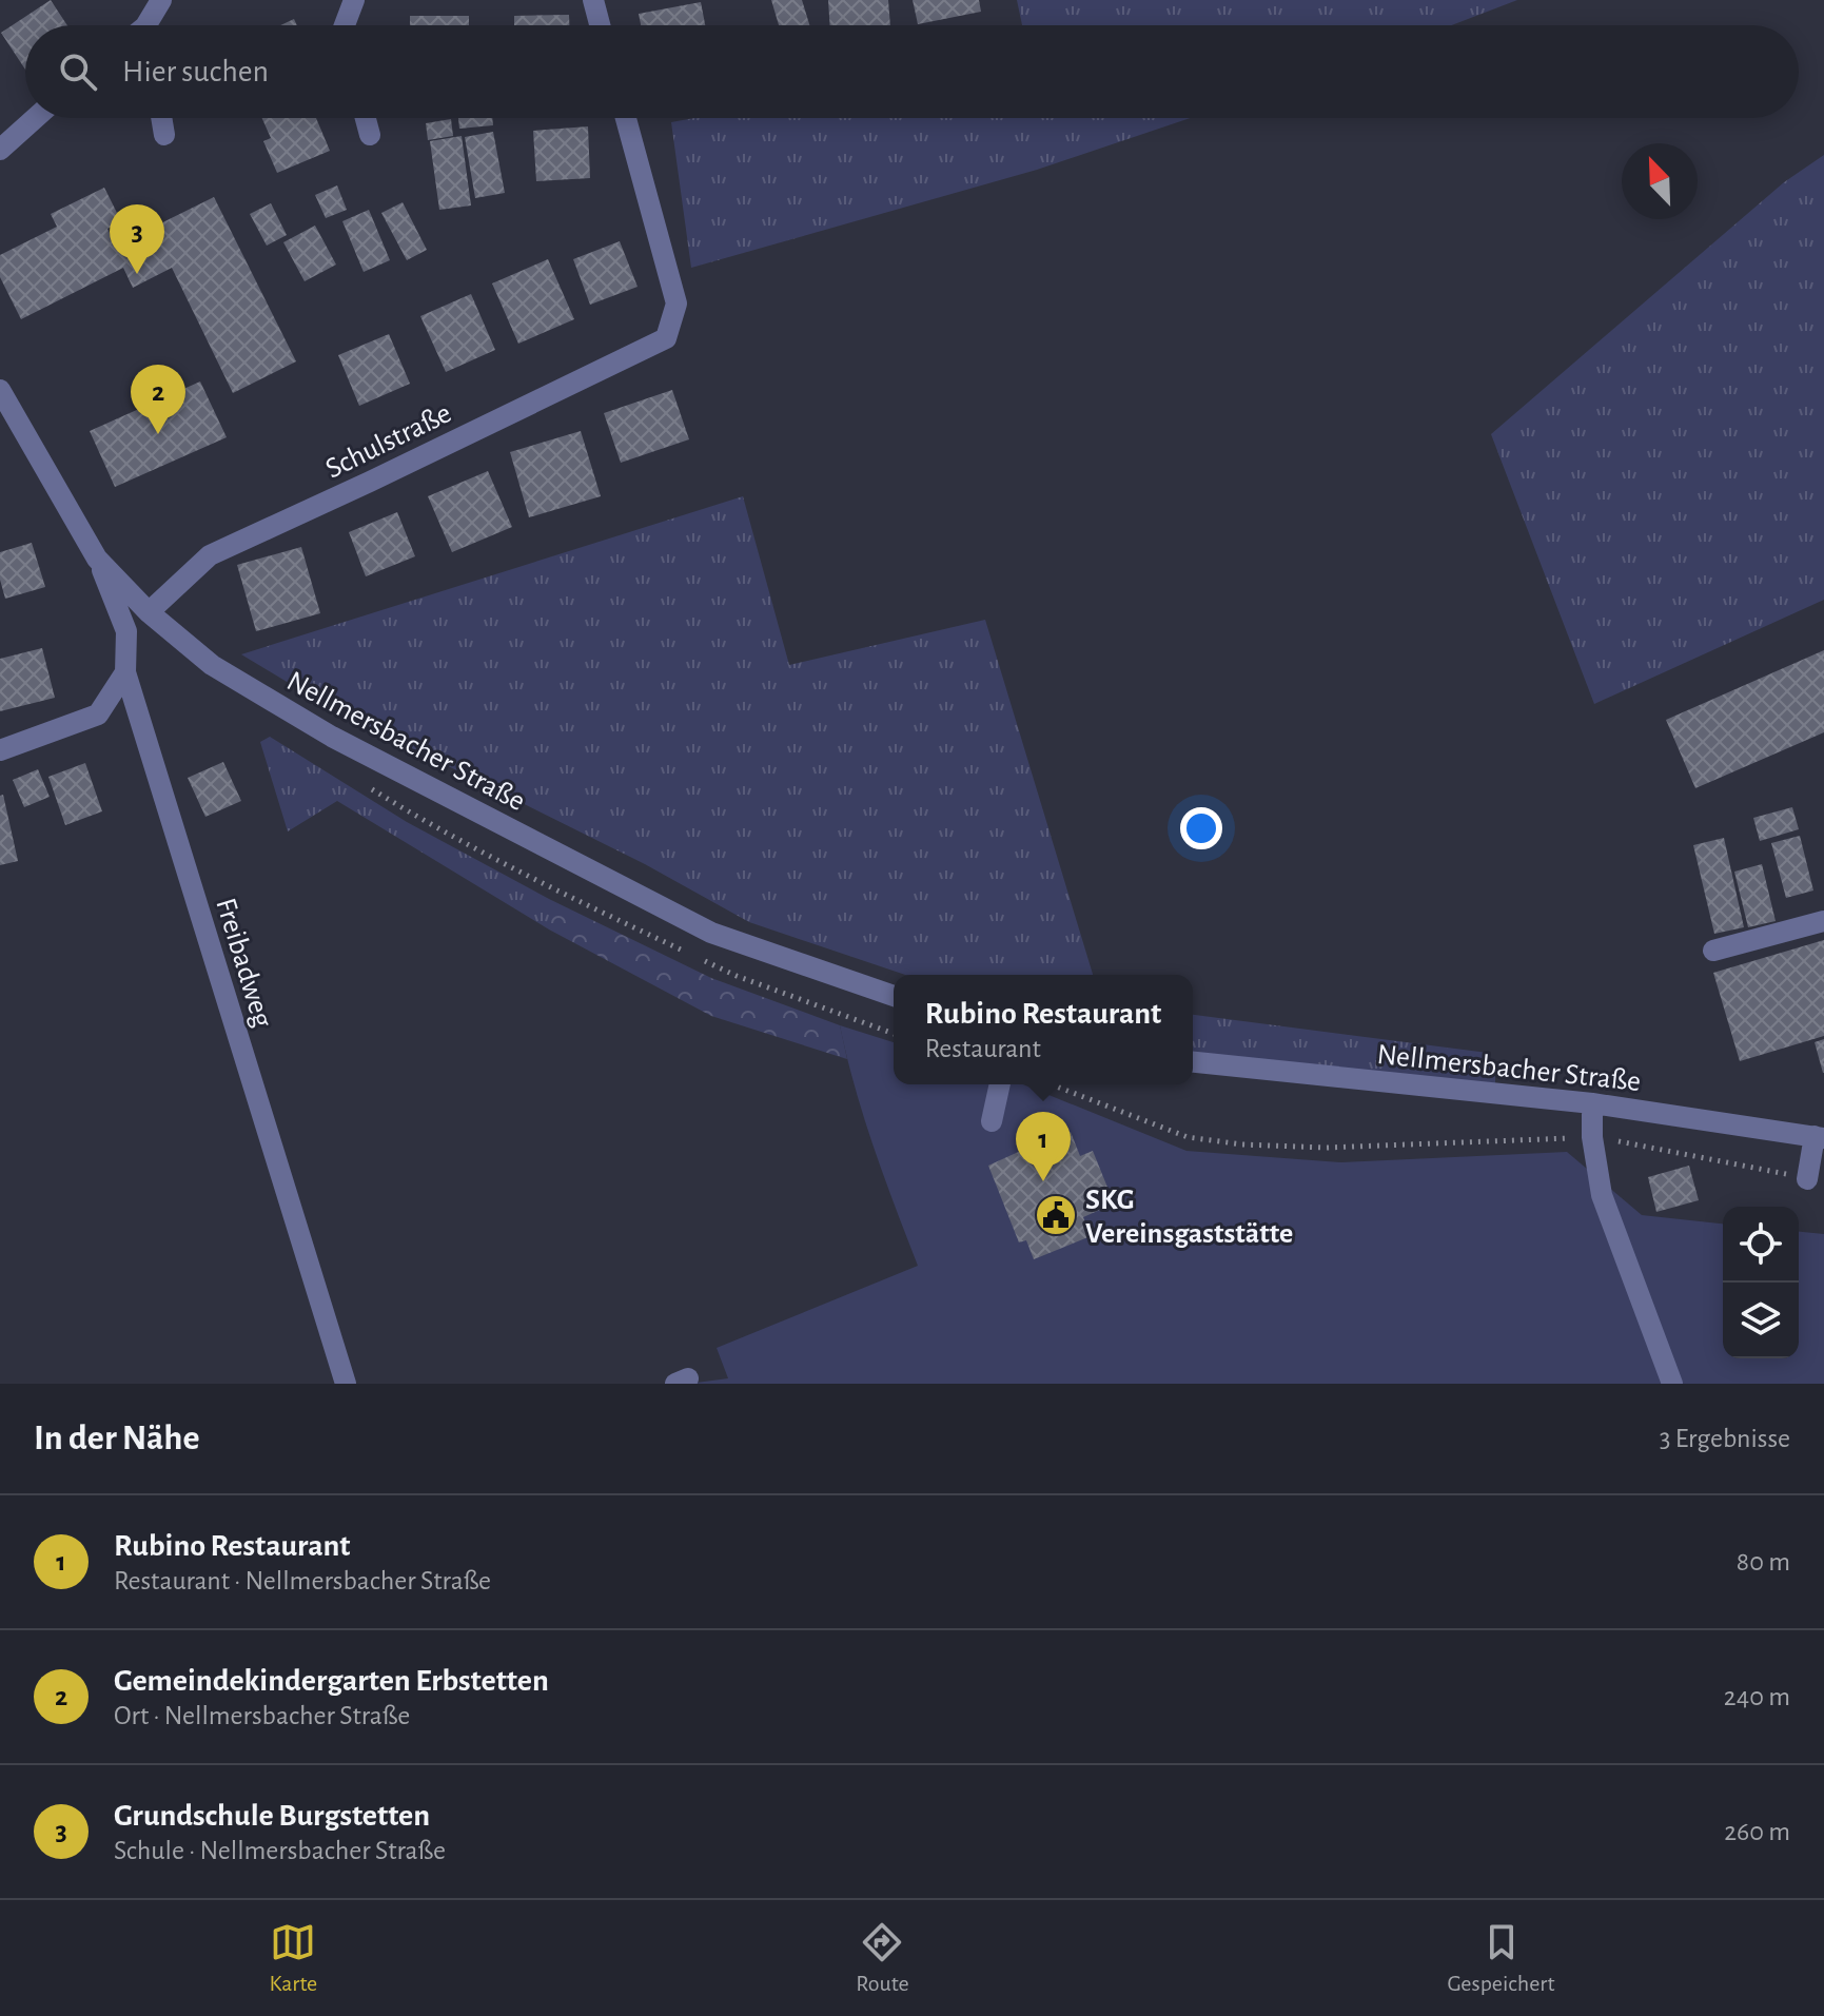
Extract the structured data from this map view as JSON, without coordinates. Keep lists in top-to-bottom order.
{
  "streets": {
    "street": ["Schulstraße", "Nellmersbacher Straße", "Freibadweg"]
  },
  "crossings": [
    ["Schulstraße", "Nellmersbacher Straße"],
    ["Nellmersbacher Straße", "Freibadweg"]
  ],
  "places": {
    "public building": ["SKG Vereinsgaststätte"]
  },
  "north": "top left",
  "page": {
    "search": "Hier suchen",
    "pins": ["3", "2", "1"],
    "popup": ["Rubino Restaurant", "Restaurant"],
    "heading": ["In der Nähe", "3 Ergebnisse"],
    "list": [
      {
        "mark": "1",
        "name": "Rubino Restaurant",
        "note": "Restaurant · Nellmersbacher Straße",
        "value": "80 m"
      },
      {
        "mark": "2",
        "name": "Gemeindekindergarten Erbstetten",
        "note": "Ort · Nellmersbacher Straße",
        "value": "240 m"
      },
      {
        "mark": "3",
        "name": "Grundschule Burgstetten",
        "note": "Schule · Nellmersbacher Straße",
        "value": "260 m"
      }
    ],
    "nav": ["Karte", "Route", "Gespeichert"]
  }
}
